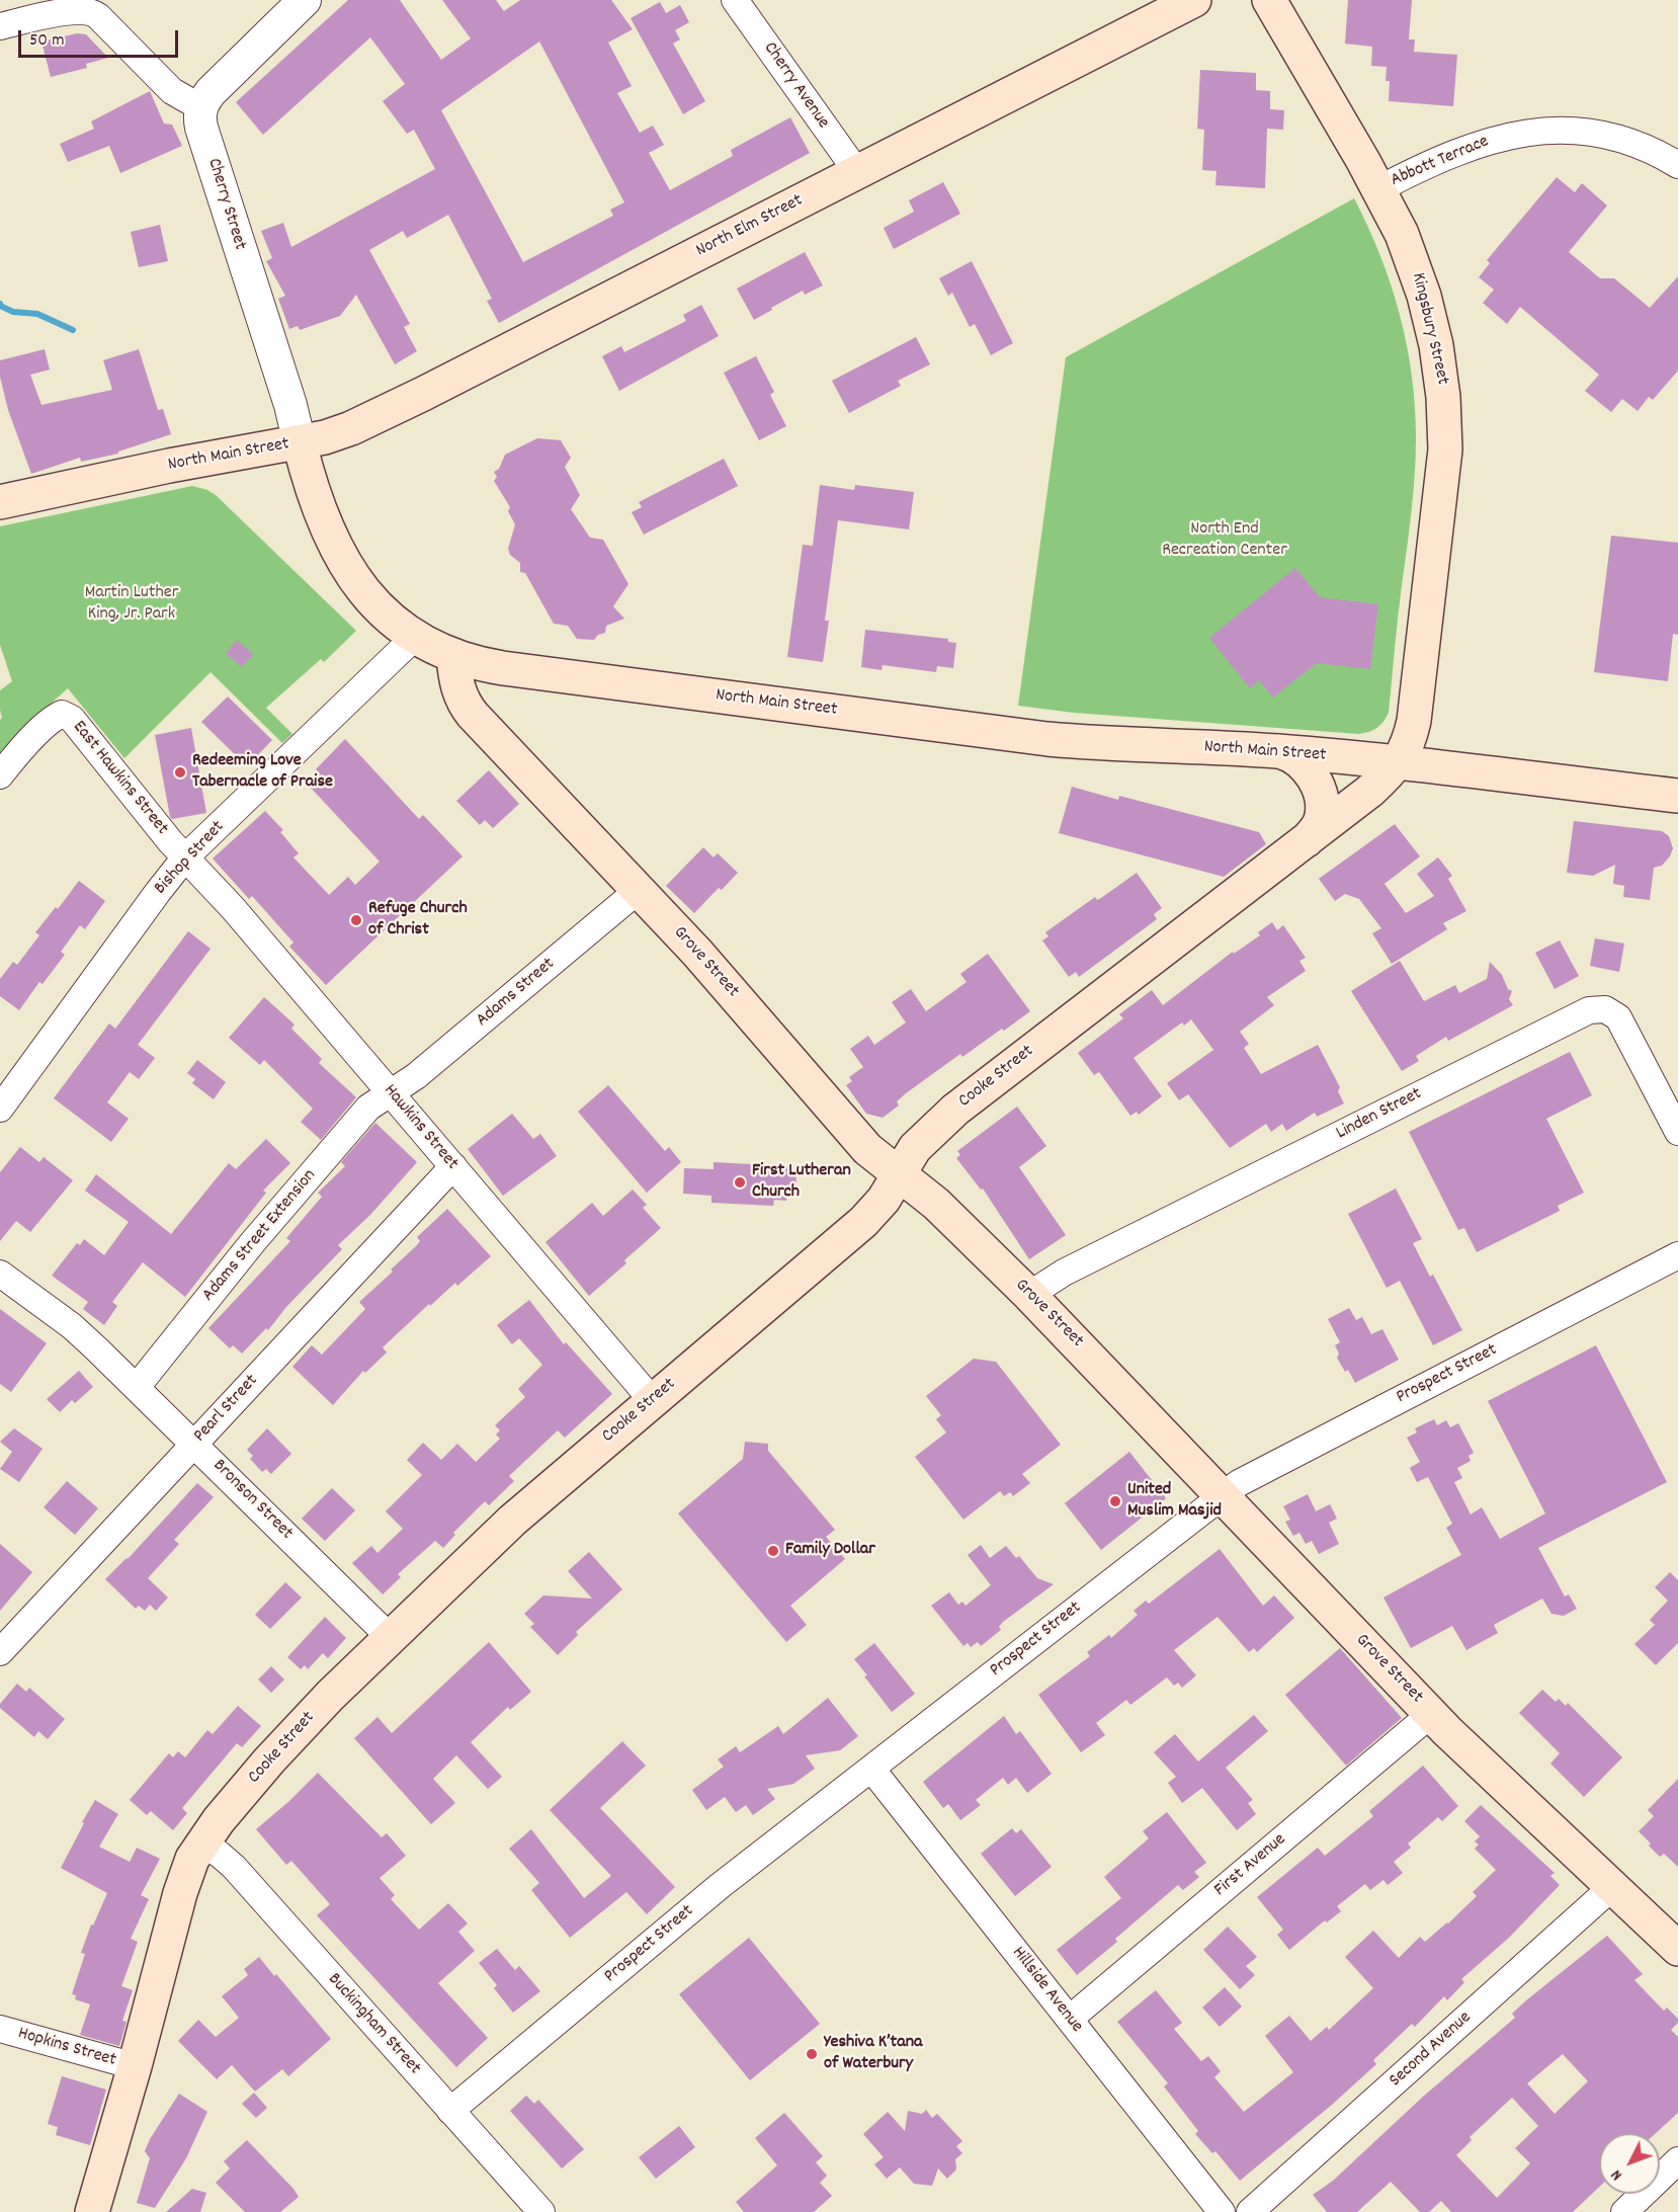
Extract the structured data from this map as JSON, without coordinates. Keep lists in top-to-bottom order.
{
  "streets": {
    "main road": [
      "North Elm Street",
      "Kingsbury Street",
      "North Main Street",
      "Grove Street",
      "Cooke Street"
    ],
    "street": [
      "Cherry Avenue",
      "Abbott Terrace",
      "Cherry Street",
      "East Hawkins Street",
      "Bishop Street",
      "Adams Street",
      "Linden Street",
      "Hawkins Street",
      "Adams Street Extension",
      "Prospect Street",
      "Pearl Street",
      "Bronson Street",
      "First Avenue",
      "Hillside Avenue",
      "Buckingham Street",
      "Hopkins Street",
      "Second Avenue"
    ]
  },
  "crossings": [
    ["Cherry Avenue", "North Elm Street"],
    ["Abbott Terrace", "Kingsbury Street"],
    ["Cherry Street", "North Elm Street"],
    ["Cherry Street", "North Main Street"],
    ["North Elm Street", "North Main Street"],
    ["Kingsbury Street", "North Main Street"],
    ["Kingsbury Street", "Cooke Street"],
    ["North Main Street", "Bishop Street"],
    ["North Main Street", "Grove Street"],
    ["North Main Street", "Cooke Street"],
    ["East Hawkins Street", "Bishop Street"],
    ["East Hawkins Street", "Hawkins Street"],
    ["Bishop Street", "Hawkins Street"],
    ["Grove Street", "Adams Street"],
    ["Grove Street", "Cooke Street"],
    ["Grove Street", "Linden Street"],
    ["Grove Street", "Prospect Street"],
    ["Grove Street", "First Avenue"],
    ["Grove Street", "Second Avenue"],
    ["Adams Street", "Hawkins Street"],
    ["Adams Street", "Adams Street Extension"],
    ["Cooke Street", "Hawkins Street"],
    ["Cooke Street", "Bronson Street"],
    ["Cooke Street", "Buckingham Street"],
    ["Cooke Street", "Hopkins Street"],
    ["Hawkins Street", "Adams Street Extension"],
    ["Hawkins Street", "Pearl Street"],
    ["Adams Street Extension", "Bronson Street"],
    ["Prospect Street", "Hillside Avenue"],
    ["Prospect Street", "Buckingham Street"],
    ["Pearl Street", "Bronson Street"],
    ["First Avenue", "Hillside Avenue"]
  ],
  "parks": ["North End Recreation Center", "Martin Luther King, Jr. Park"],
  "places": [
    "Redeeming Love Tabernacle of Praise",
    "Refuge Church of Christ",
    "First Lutheran Church",
    "United Muslim Masjid",
    "Family Dollar",
    "Yeshiva K’tana of Waterbury"
  ],
  "scale_bar": "50 m",
  "north": "bottom left"
}
